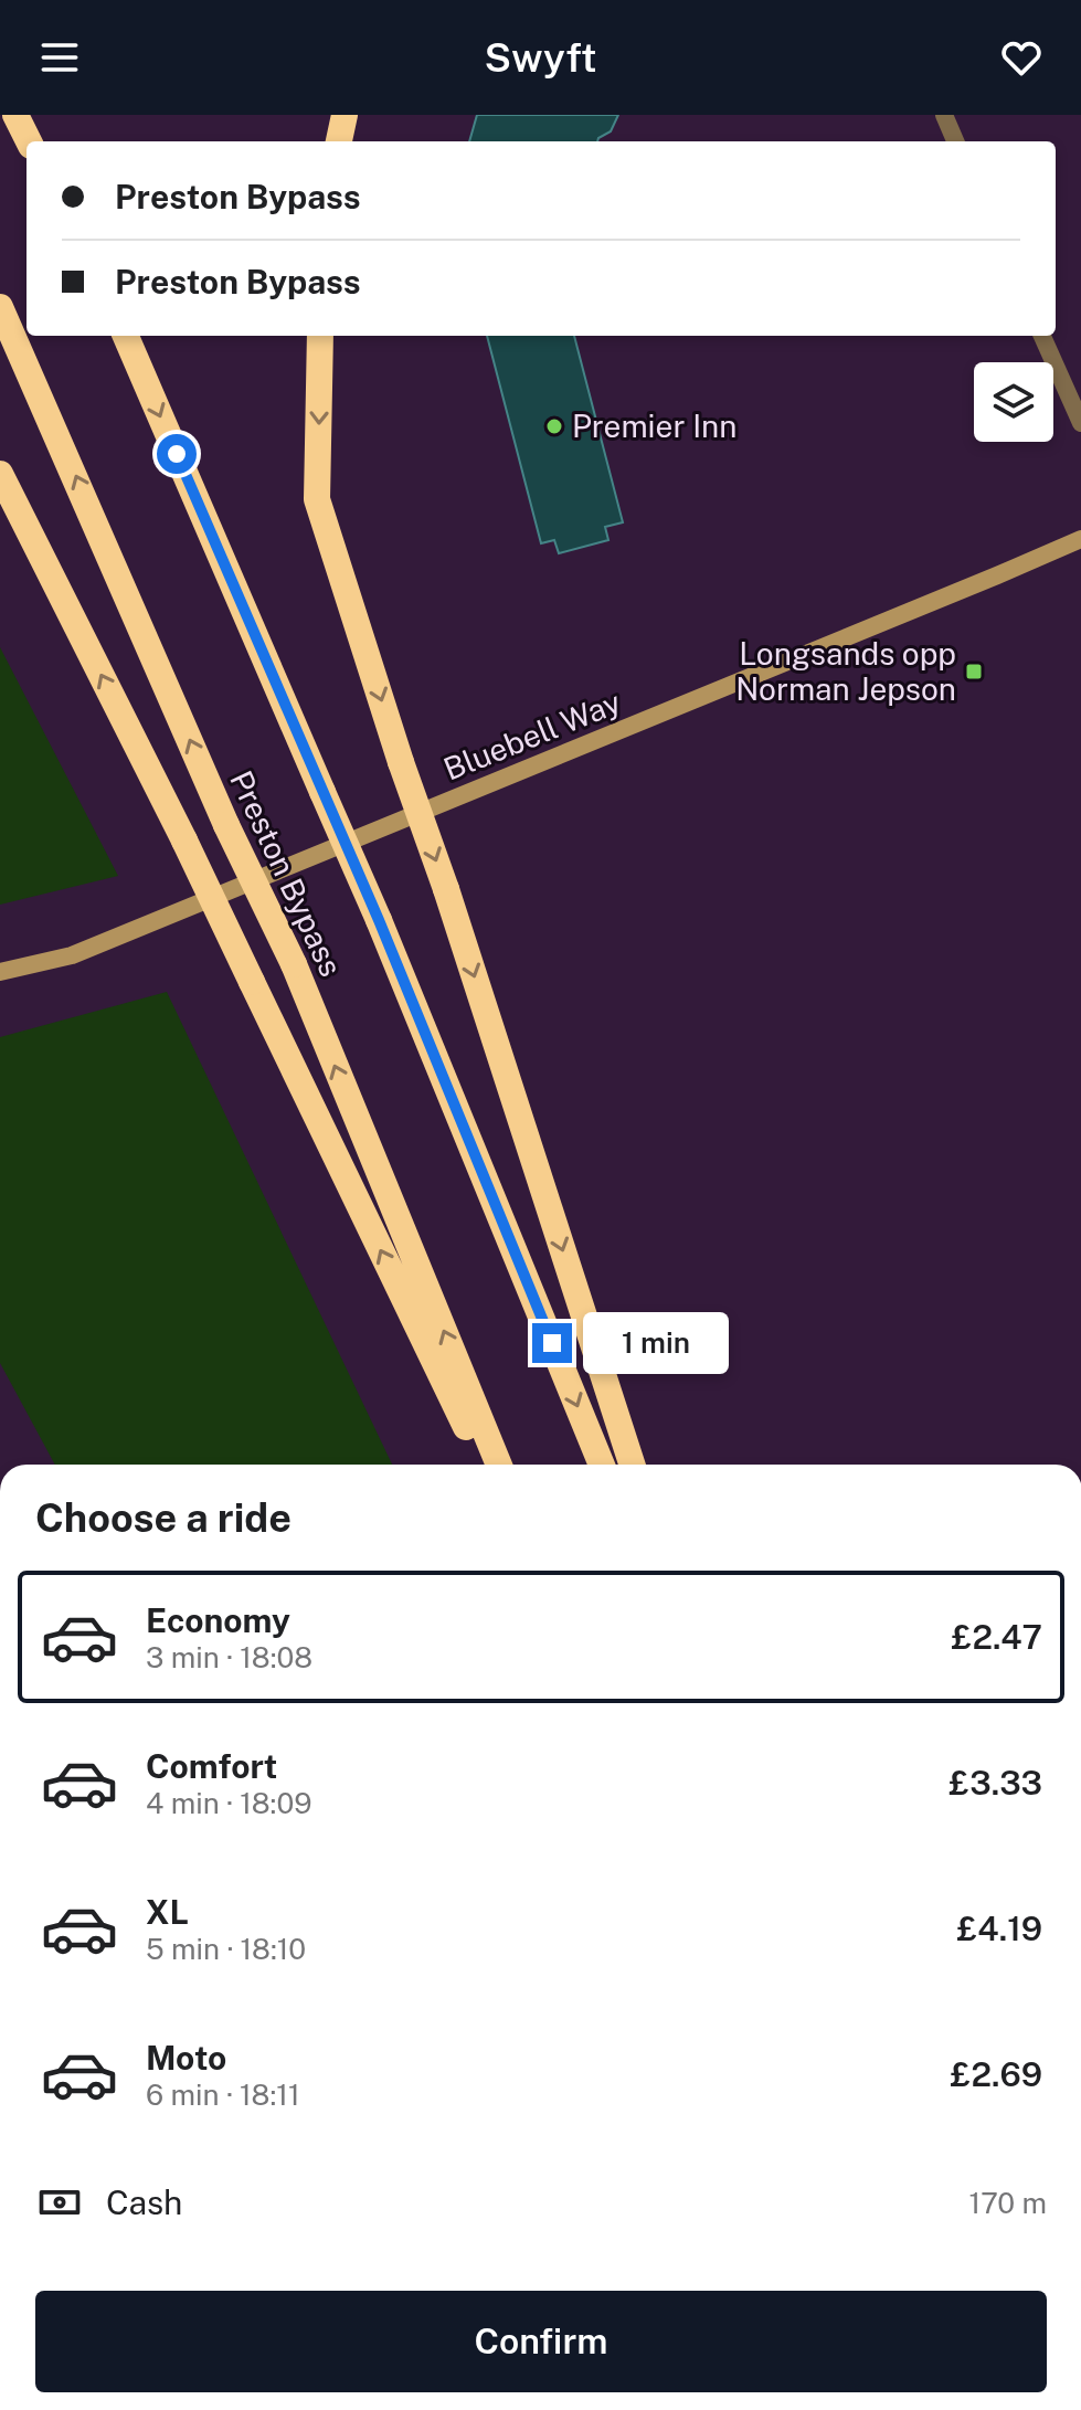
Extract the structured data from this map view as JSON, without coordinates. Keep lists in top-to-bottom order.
{
  "streets": {
    "highway": ["Preston Bypass"],
    "main road": ["Bluebell Way"]
  },
  "places": {
    "other": ["Premier Inn"],
    "transit": ["Longsands opp Norman Jepson"]
  },
  "page": {
    "header": "Swyft",
    "banner": ["Preston Bypass", "Preston Bypass"],
    "bubble": "1 min",
    "heading": "Choose a ride",
    "list": [
      {
        "name": "Economy",
        "note": "3 min · 18:08",
        "value": "£2.47"
      },
      {
        "name": "Comfort",
        "note": "4 min · 18:09",
        "value": "£3.33"
      },
      {
        "name": "XL",
        "note": "5 min · 18:10",
        "value": "£4.19"
      },
      {
        "name": "Moto",
        "note": "6 min · 18:11",
        "value": "£2.69"
      }
    ],
    "pay": ["Cash", "170 m"],
    "buttons": "Confirm"
  }
}
